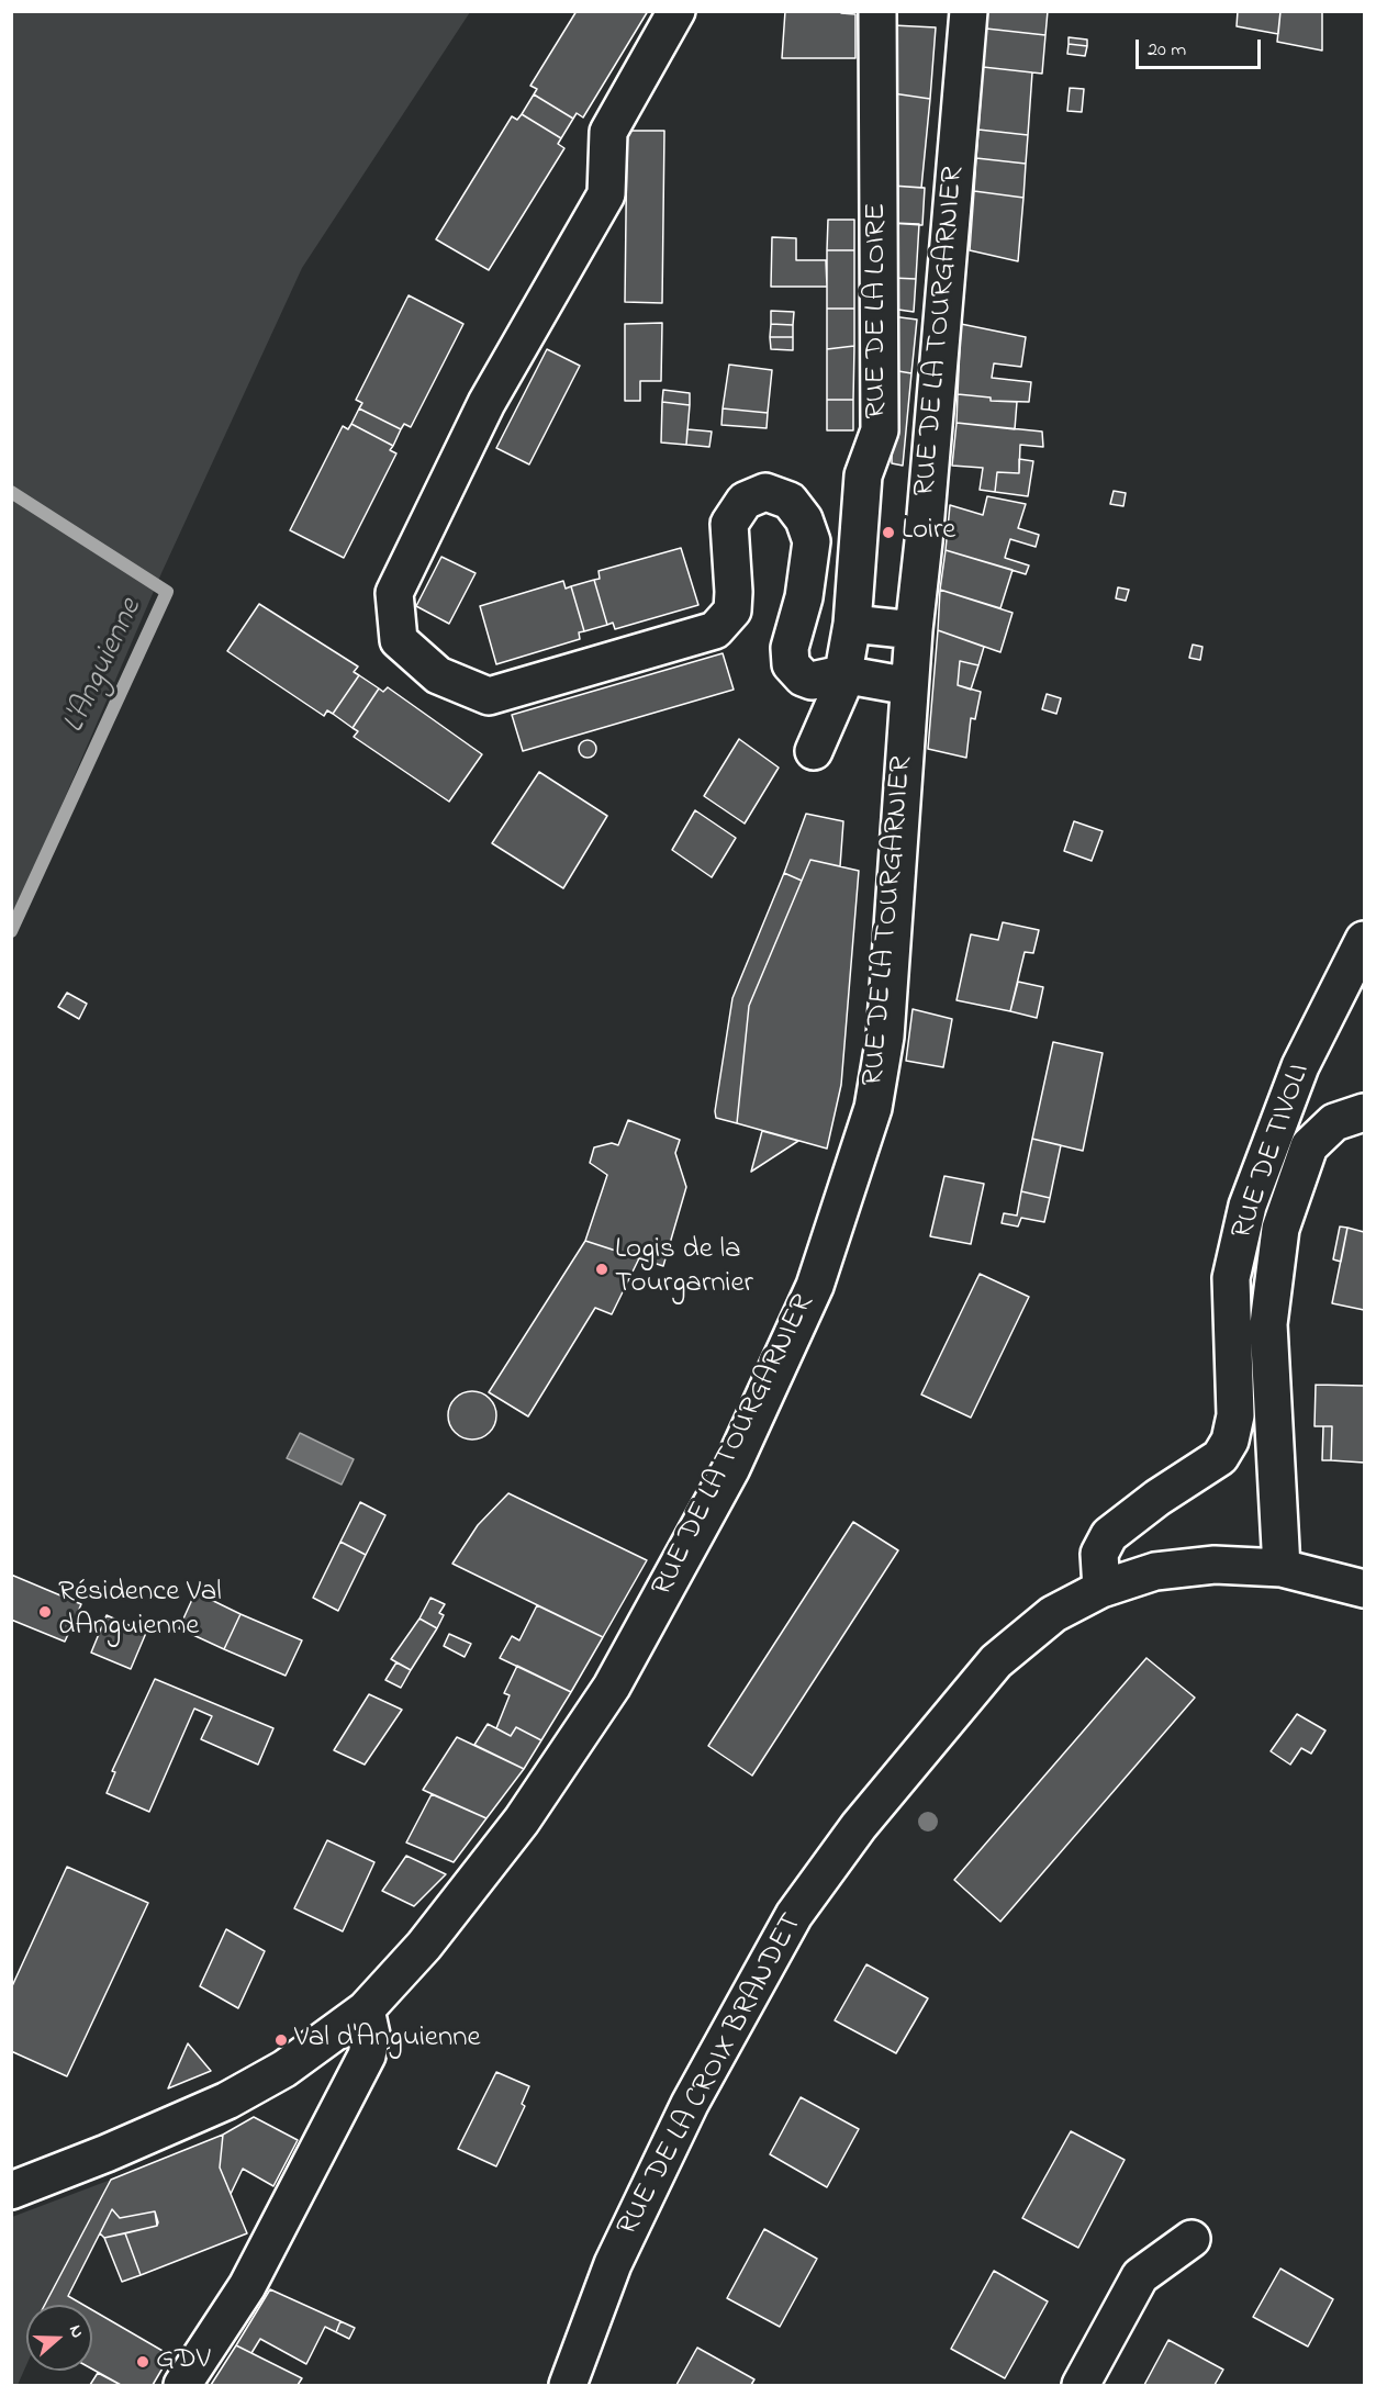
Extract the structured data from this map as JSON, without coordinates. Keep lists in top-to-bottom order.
{
  "streets": {
    "street": [
      "RUE DE LA LOIRE",
      "RUE DE LA TOURGARNIER",
      "RUE DE TIVOLI",
      "RUE DE LA CROIX BRANDET"
    ]
  },
  "crossings": [
    ["RUE DE TIVOLI", "RUE DE LA CROIX BRANDET"]
  ],
  "water": ["L'Anguienne"],
  "places": [
    "Loire",
    "Logis de la Tourgarnier",
    "Résidence Val dAnguienne",
    "Val d'Anguienne",
    "GDV"
  ],
  "scale_bar": "20 m",
  "north": "right"
}
